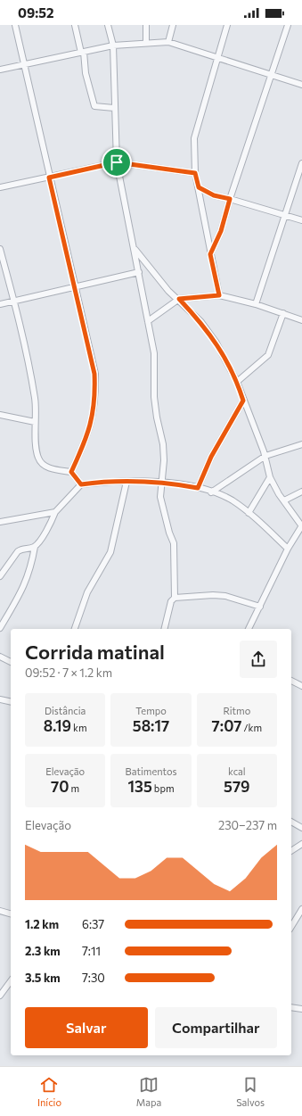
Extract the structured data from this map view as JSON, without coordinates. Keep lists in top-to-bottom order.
{
  "page": {
    "status": "09:52",
    "heading": ["Corrida matinal", "09:52 · 7 × 1.2 km"],
    "stats": [
      ["Distância", "8.19 km"],
      ["Tempo", "58:17"],
      ["Ritmo", "7:07 /km"],
      ["Elevação", "70 m"],
      ["Batimentos", "135 bpm"],
      ["kcal", "579"]
    ],
    "chart": ["Elevação", "230–237 m"],
    "list": [
      {
        "name": "1.2 km",
        "note": "6:37"
      },
      {
        "name": "2.3 km",
        "note": "7:11"
      },
      {
        "name": "3.5 km",
        "note": "7:30"
      }
    ],
    "buttons": ["Salvar", "Compartilhar"],
    "tabs": ["Início", "Mapa", "Salvos"]
  }
}
